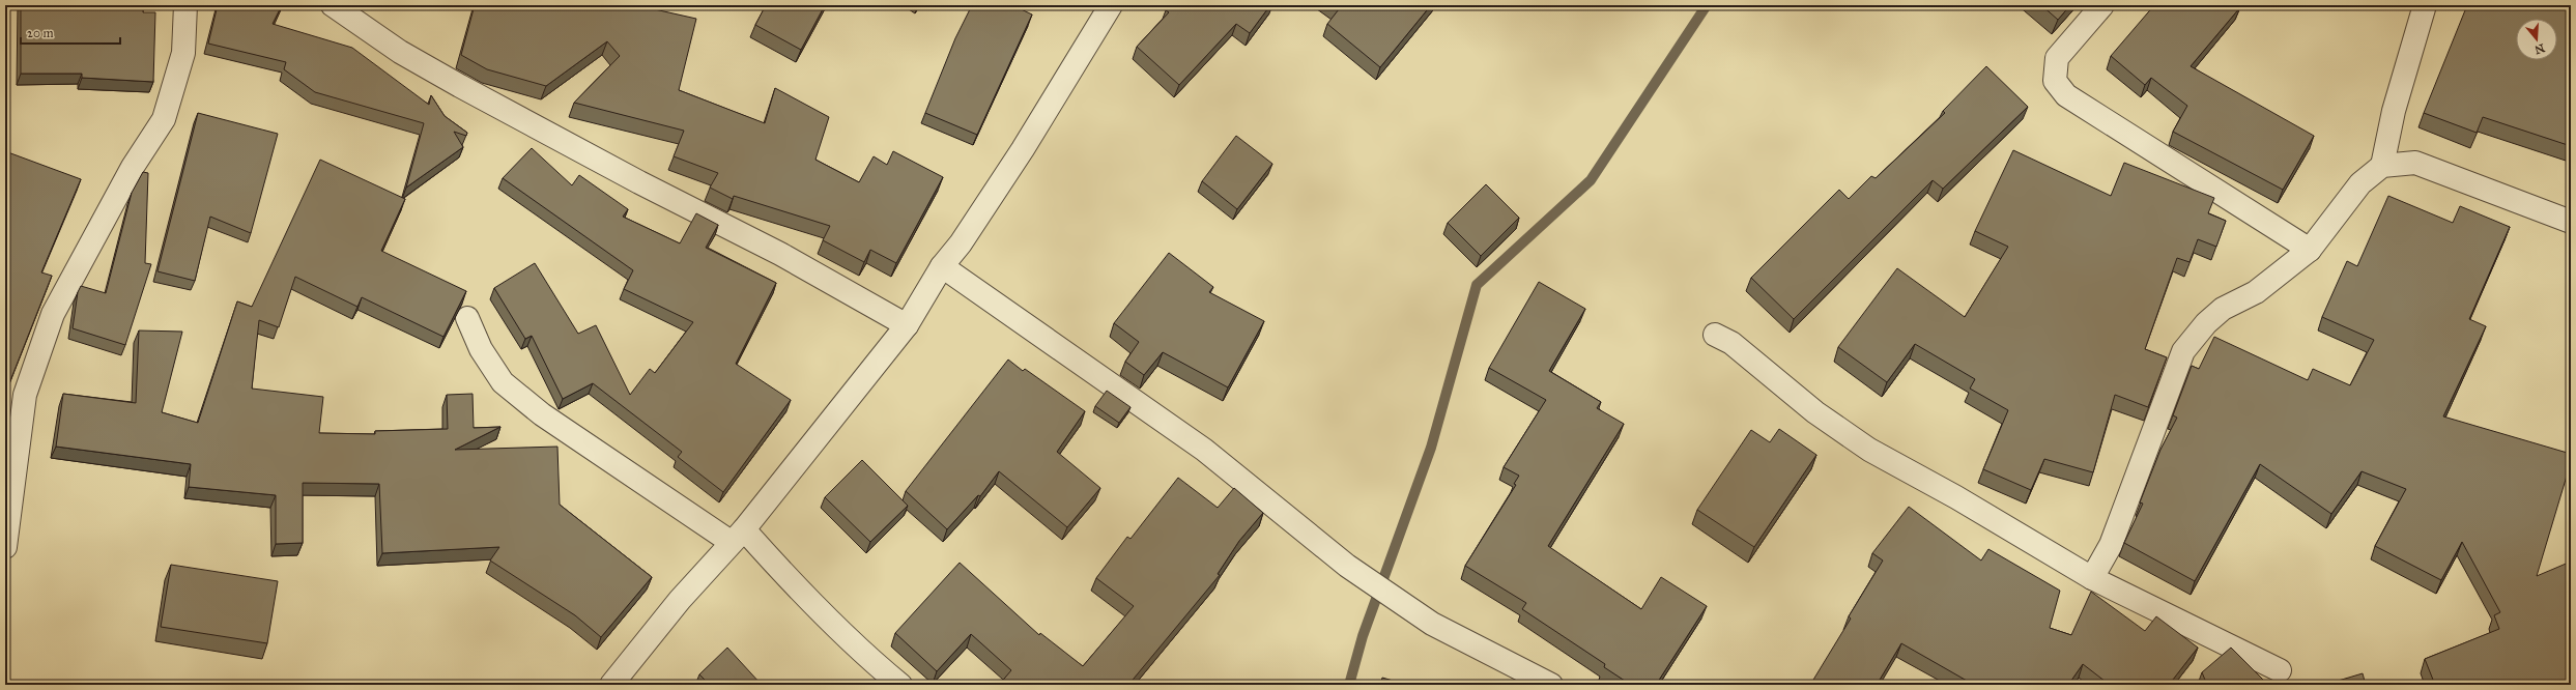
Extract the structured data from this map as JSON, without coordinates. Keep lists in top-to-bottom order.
{
  "scale_bar": "20 m",
  "north": "bottom"
}
